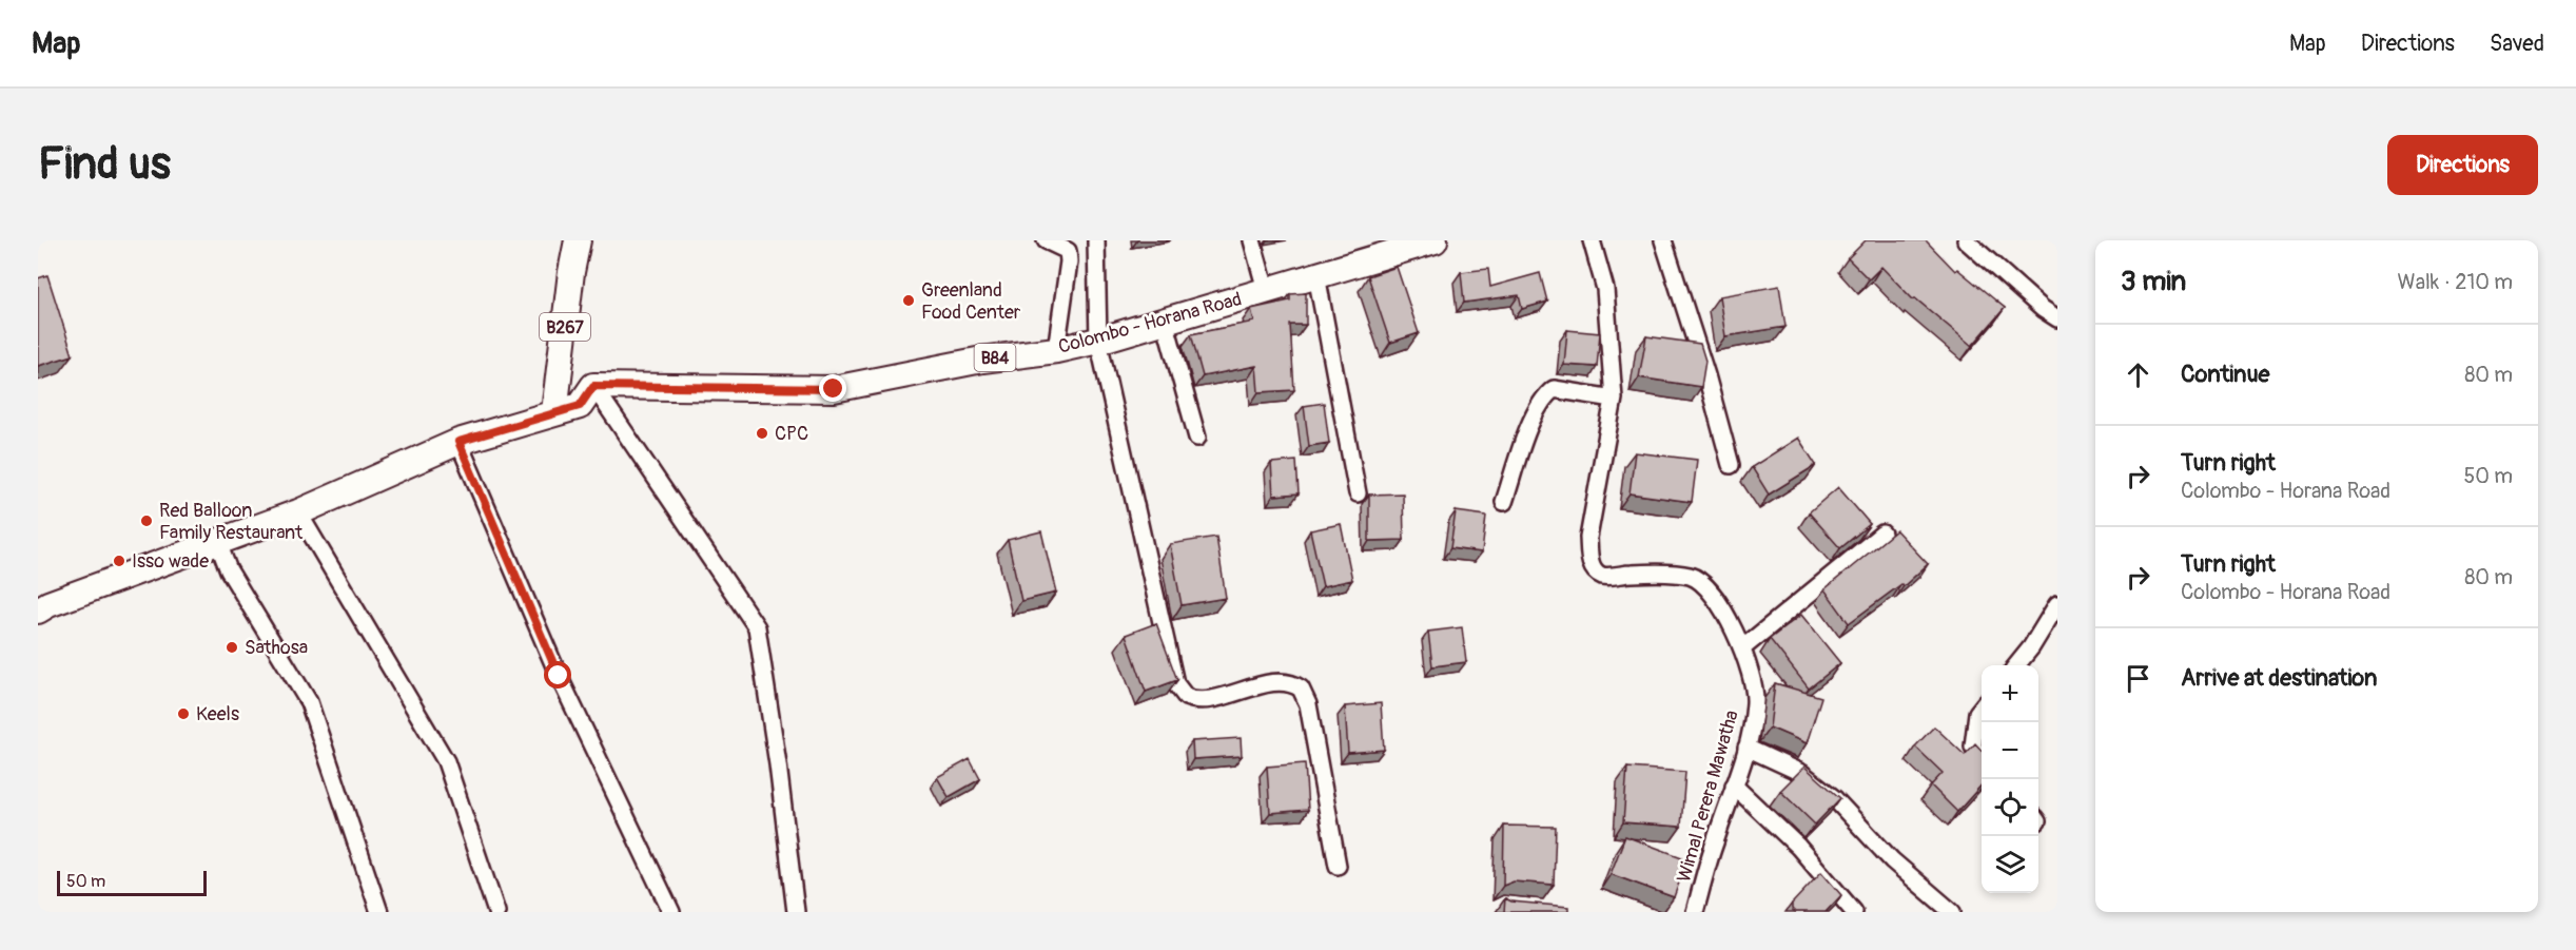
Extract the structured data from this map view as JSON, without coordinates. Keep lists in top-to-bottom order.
{
  "streets": {
    "main road": ["Colombo - Horana Road", "B267", "B84"],
    "street": ["Wimal Perera Mawatha"]
  },
  "places": [
    "Greenland Food Center",
    "CPC",
    "Red Balloon Family Restaurant",
    "Isso wade",
    "Sathosa",
    "Keels"
  ],
  "scale_bar": "50 m",
  "page": {
    "header": "Map",
    "nav": ["Map", "Directions", "Saved"],
    "buttons": "Directions",
    "title": "Find us",
    "heading": ["3 min", "Walk · 210 m"],
    "list": [
      ["Continue", "80 m"],
      ["Turn right", "Colombo - Horana Road", "50 m"],
      ["Turn right", "Colombo - Horana Road", "80 m"],
      "Arrive at destination"
    ],
    "map_buttons": ["+", "−"],
    "scale": "50 m"
  }
}
